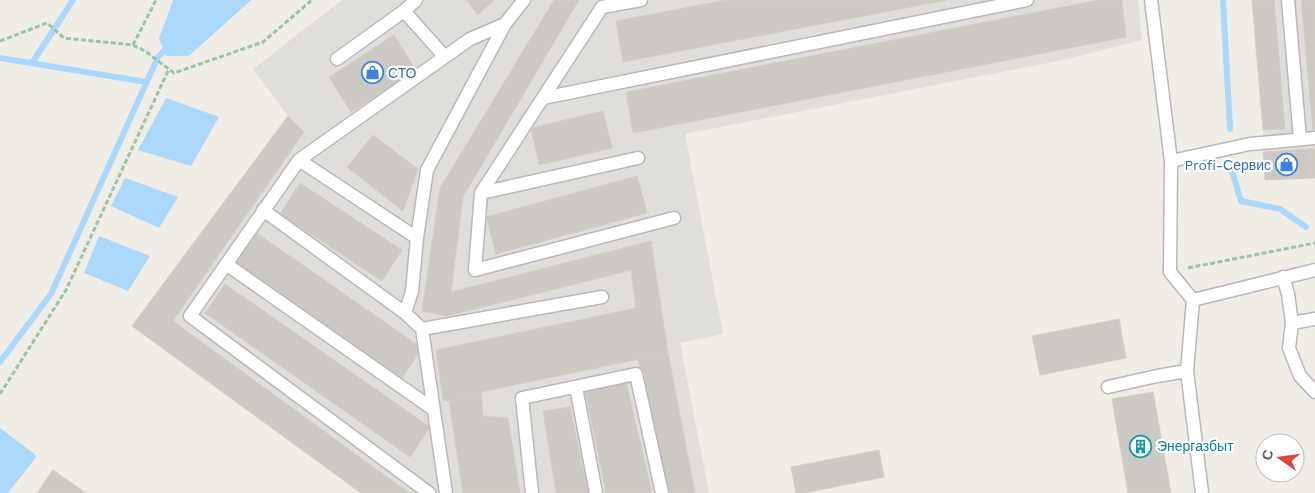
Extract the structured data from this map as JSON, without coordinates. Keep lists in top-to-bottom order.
{
  "places": {
    "shop": ["СТО", "Profi-Сервис"],
    "building": ["Энергазбыт"]
  },
  "north": "left"
}
